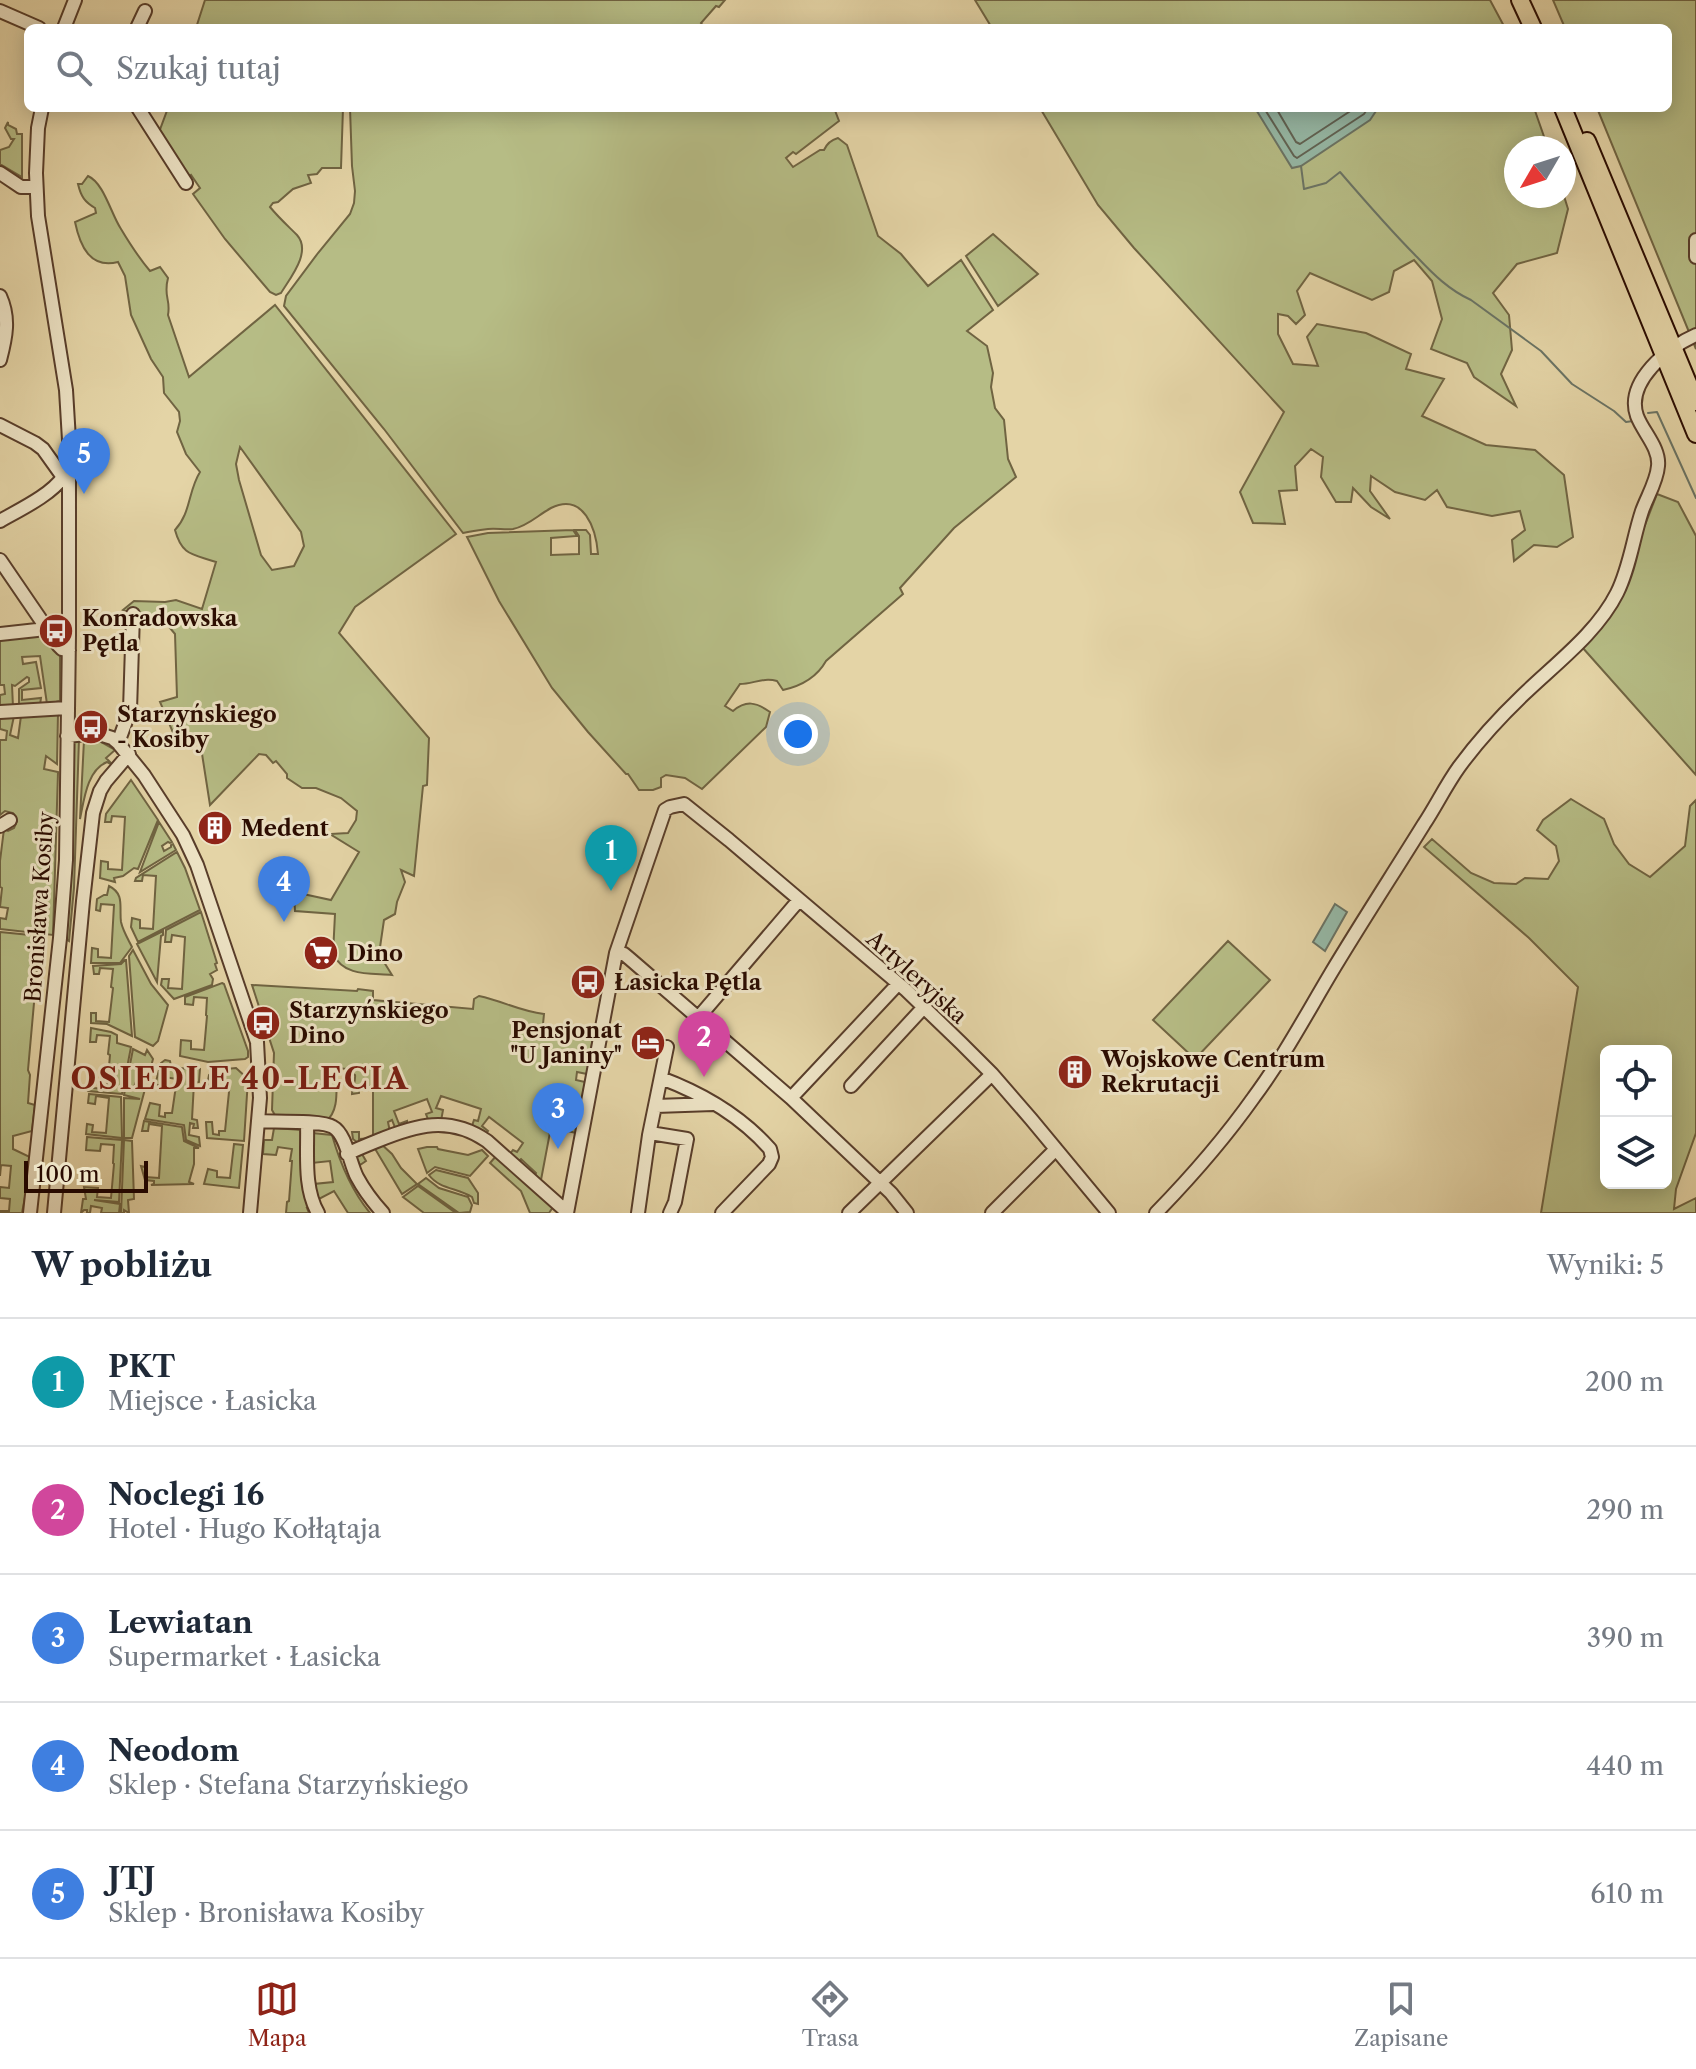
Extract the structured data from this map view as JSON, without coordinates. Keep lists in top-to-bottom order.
{
  "streets": {
    "street": ["Bronisława Kosiby", "Artyleryjska"]
  },
  "districts": ["OSIEDLE 40-LECIA"],
  "places": {
    "bus stop": [
      "Konradowska Pętla",
      "Starzyńskiego - Kosiby",
      "Łasicka Pętla",
      "Starzyńskiego Dino"
    ],
    "building": ["Medent", "Wojskowe Centrum Rekrutacji"],
    "supermarket": ["Dino"],
    "hotel": ["Pensjonat \"U Janiny\""]
  },
  "scale_bar": "100 m",
  "north": "bottom left",
  "page": {
    "search": "Szukaj tutaj",
    "pins": [
      "5",
      "1",
      "4",
      "2",
      "3"
    ],
    "scale": "100 m",
    "heading": ["W pobliżu", "Wyniki: 5"],
    "list": [
      {
        "mark": "1",
        "name": "PKT",
        "note": "Miejsce · Łasicka",
        "value": "200 m"
      },
      {
        "mark": "2",
        "name": "Noclegi 16",
        "note": "Hotel · Hugo Kołłątaja",
        "value": "290 m"
      },
      {
        "mark": "3",
        "name": "Lewiatan",
        "note": "Supermarket · Łasicka",
        "value": "390 m"
      },
      {
        "mark": "4",
        "name": "Neodom",
        "note": "Sklep · Stefana Starzyńskiego",
        "value": "440 m"
      },
      {
        "mark": "5",
        "name": "JTJ",
        "note": "Sklep · Bronisława Kosiby",
        "value": "610 m"
      }
    ],
    "nav": ["Mapa", "Trasa", "Zapisane"]
  }
}
